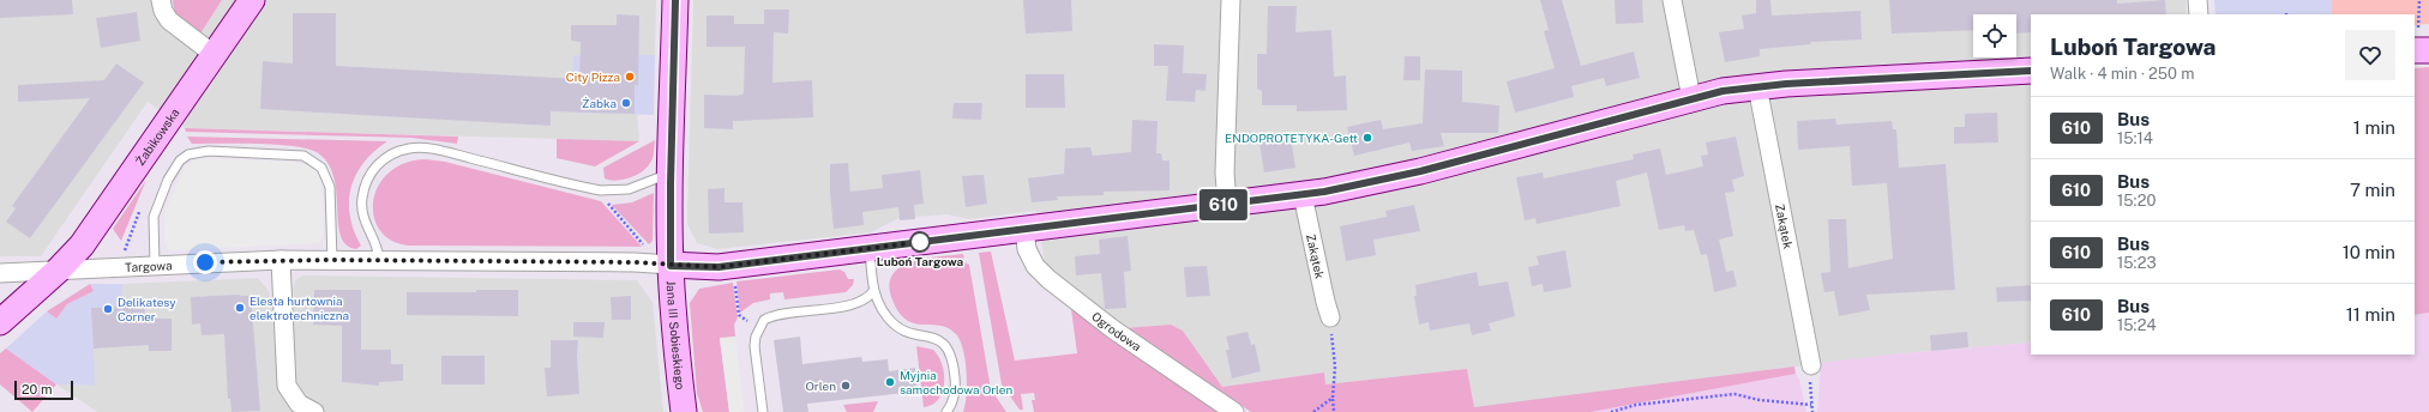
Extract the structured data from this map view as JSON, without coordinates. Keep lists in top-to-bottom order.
{
  "streets": {
    "street": [
      "Żabikowska",
      "Zakątek",
      "Targowa",
      "Ogrodowa",
      "Jana III Sobieskiego"
    ]
  },
  "crossings": [
    ["Żabikowska", "Targowa"],
    ["Targowa", "Jana III Sobieskiego"]
  ],
  "places": [
    "City Pizza",
    "Żabka",
    "ENDOPROTETYKA-Gett",
    "Luboń Targowa",
    "Elesta hurtownia elektrotechniczna",
    "Delikatesy Corner",
    "Myjnia samochodowa Orlen",
    "Orlen"
  ],
  "lines": ["bus line 610"],
  "scale_bar": "20 m",
  "page": {
    "on_map": "610",
    "heading": ["Luboń Targowa", "Walk · 4 min · 250 m"],
    "list": [
      {
        "mark": "610",
        "name": "Bus",
        "note": "15:14",
        "value": "1 min"
      },
      {
        "mark": "610",
        "name": "Bus",
        "note": "15:20",
        "value": "7 min"
      },
      {
        "mark": "610",
        "name": "Bus",
        "note": "15:23",
        "value": "10 min"
      },
      {
        "mark": "610",
        "name": "Bus",
        "note": "15:24",
        "value": "11 min"
      }
    ],
    "scale": "20 m"
  }
}
